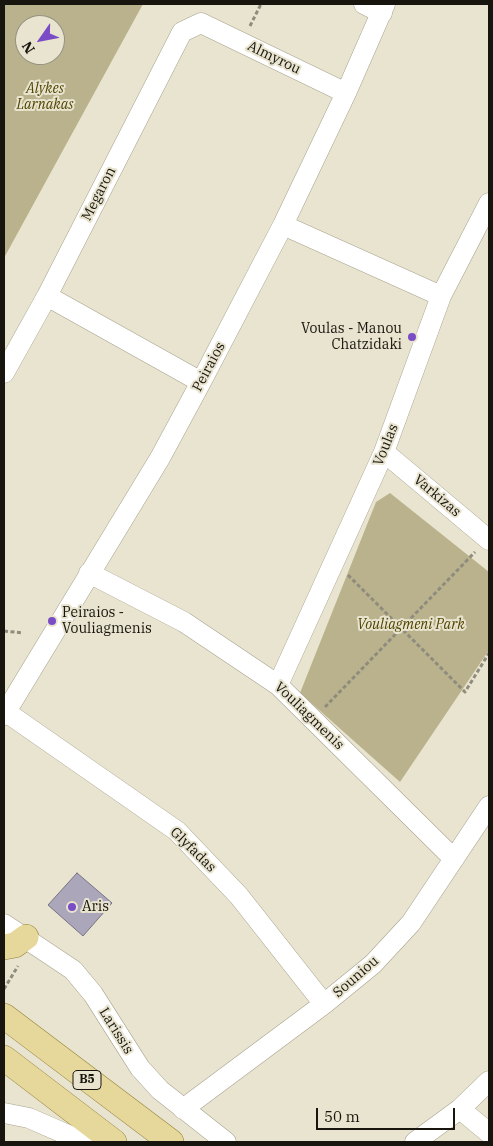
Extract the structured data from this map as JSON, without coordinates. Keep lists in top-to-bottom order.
{
  "streets": {
    "main road": ["B5"],
    "street": [
      "Almyrou",
      "Megaron",
      "Peiraios",
      "Voulas",
      "Varkizas",
      "Vouliagmenis",
      "Glyfadas",
      "Souniou",
      "Larissis"
    ]
  },
  "crossings": [
    ["Almyrou", "Megaron"],
    ["Almyrou", "Peiraios"],
    ["Peiraios", "Vouliagmenis"],
    ["Peiraios", "Glyfadas"],
    ["Voulas", "Varkizas"],
    ["Voulas", "Vouliagmenis"],
    ["Vouliagmenis", "Souniou"],
    ["Glyfadas", "Souniou"],
    ["Souniou", "Larissis"]
  ],
  "parks": ["Alykes Larnakas", "Vouliagmeni Park"],
  "places": ["Voulas - Manou Chatzidaki", "Peiraios - Vouliagmenis", "Aris"],
  "scale_bar": "50 m",
  "north": "bottom left"
}
